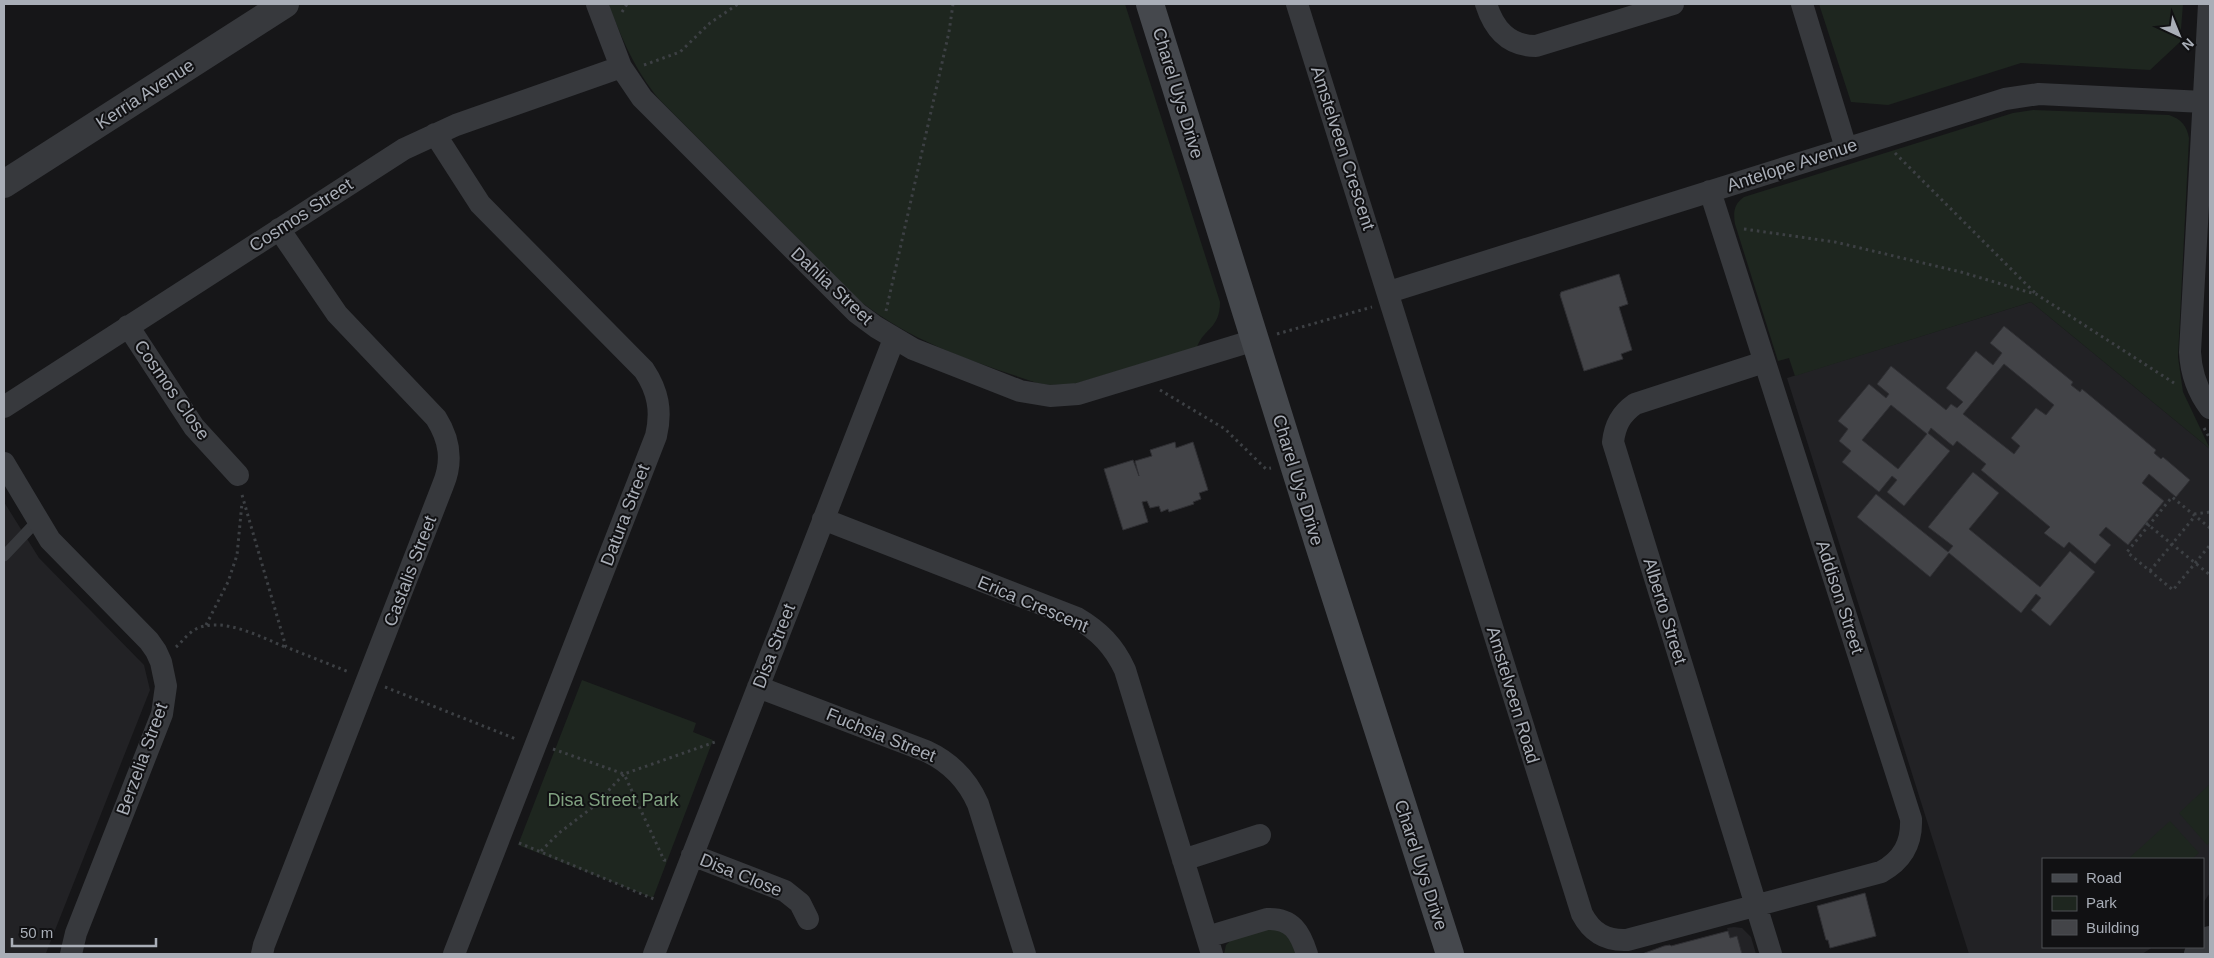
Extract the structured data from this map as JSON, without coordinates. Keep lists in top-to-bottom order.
{
  "streets": {
    "main road": ["Charel Uys Drive"],
    "street": [
      "Kerria Avenue",
      "Amstelveen Crescent",
      "Antelope Avenue",
      "Cosmos Street",
      "Dahlia Street",
      "Cosmos Close",
      "Datura Street",
      "Castalis Street",
      "Addison Street",
      "Erica Crescent",
      "Alberto Street",
      "Disa Street",
      "Amstelveen Road",
      "Fuchsia Street",
      "Berzelia Street",
      "Disa Close"
    ]
  },
  "crossings": [
    ["Charel Uys Drive", "Dahlia Street"],
    ["Amstelveen Crescent", "Antelope Avenue"],
    ["Amstelveen Crescent", "Amstelveen Road"],
    ["Antelope Avenue", "Addison Street"],
    ["Antelope Avenue", "Amstelveen Road"],
    ["Cosmos Street", "Dahlia Street"],
    ["Cosmos Street", "Cosmos Close"],
    ["Cosmos Street", "Datura Street"],
    ["Cosmos Street", "Castalis Street"],
    ["Dahlia Street", "Disa Street"],
    ["Addison Street", "Alberto Street"],
    ["Addison Street", "Amstelveen Road"],
    ["Erica Crescent", "Disa Street"],
    ["Alberto Street", "Amstelveen Road"],
    ["Disa Street", "Fuchsia Street"],
    ["Disa Street", "Disa Close"]
  ],
  "parks": ["Disa Street Park"],
  "legend": ["Road", "Park", "Building"],
  "scale_bar": "50 m",
  "north": "bottom right"
}
